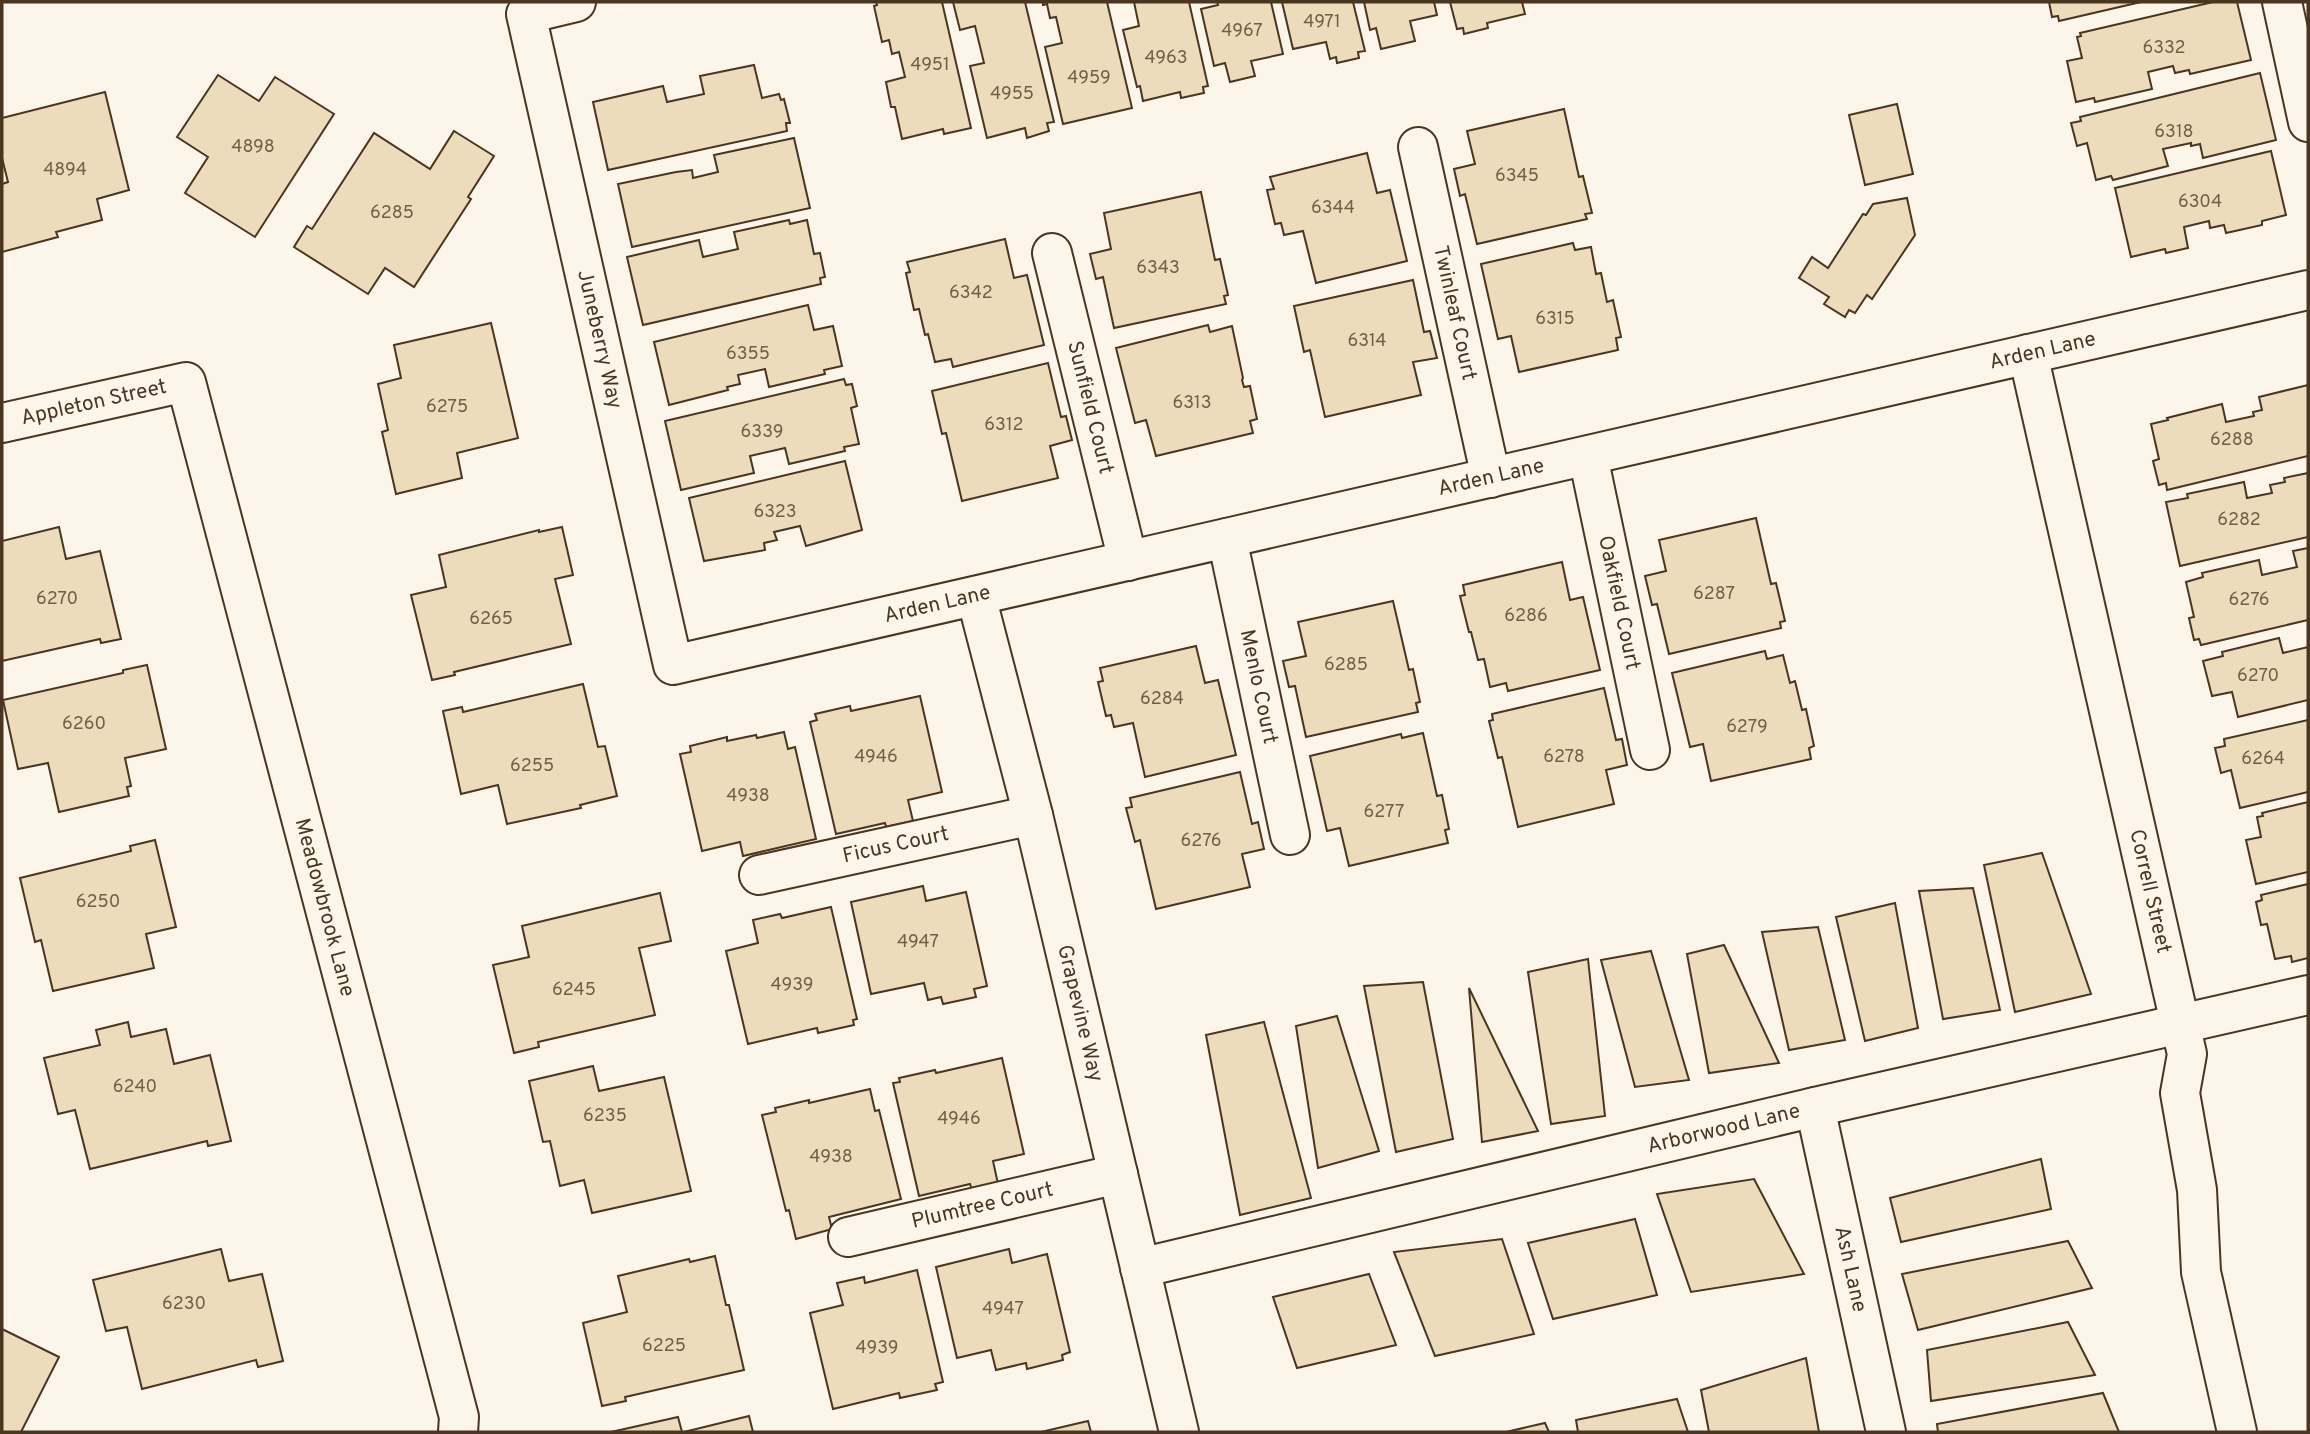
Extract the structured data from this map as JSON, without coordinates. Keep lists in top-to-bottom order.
{
  "streets": {
    "street": [
      "Twinleaf Court",
      "Juneberry Way",
      "Arden Lane",
      "Appleton Street",
      "Sunfield Court",
      "Oakfield Court",
      "Menlo Court",
      "Ficus Court",
      "Correll Street",
      "Meadowbrook Lane",
      "Grapevine Way",
      "Arborwood Lane",
      "Plumtree Court",
      "Ash Lane"
    ]
  },
  "crossings": [
    ["Twinleaf Court", "Arden Lane"],
    ["Juneberry Way", "Arden Lane"],
    ["Arden Lane", "Sunfield Court"],
    ["Arden Lane", "Oakfield Court"],
    ["Arden Lane", "Menlo Court"],
    ["Arden Lane", "Correll Street"],
    ["Arden Lane", "Grapevine Way"],
    ["Appleton Street", "Meadowbrook Lane"],
    ["Ficus Court", "Grapevine Way"],
    ["Correll Street", "Arborwood Lane"],
    ["Grapevine Way", "Arborwood Lane"],
    ["Grapevine Way", "Plumtree Court"],
    ["Arborwood Lane", "Ash Lane"]
  ],
  "house_numbers": [
    "4971",
    "4967",
    "6332",
    "4963",
    "4951",
    "4959",
    "4955",
    "6318",
    "4898",
    "4894",
    "6345",
    "6304",
    "6344",
    "6285",
    "6343",
    "6342",
    "6315",
    "6314",
    "6355",
    "6313",
    "6275",
    "6312",
    "6339",
    "6288",
    "6323",
    "6282",
    "6287",
    "6270",
    "6276",
    "6286",
    "6265",
    "6285",
    "6270",
    "6284",
    "6260",
    "6279",
    "4946",
    "6278",
    "6264",
    "6255",
    "4938",
    "6277",
    "6276",
    "6250",
    "4947",
    "4939",
    "6245",
    "6240",
    "6235",
    "4946",
    "4938",
    "6230",
    "4947",
    "6225",
    "4939"
  ]
}
